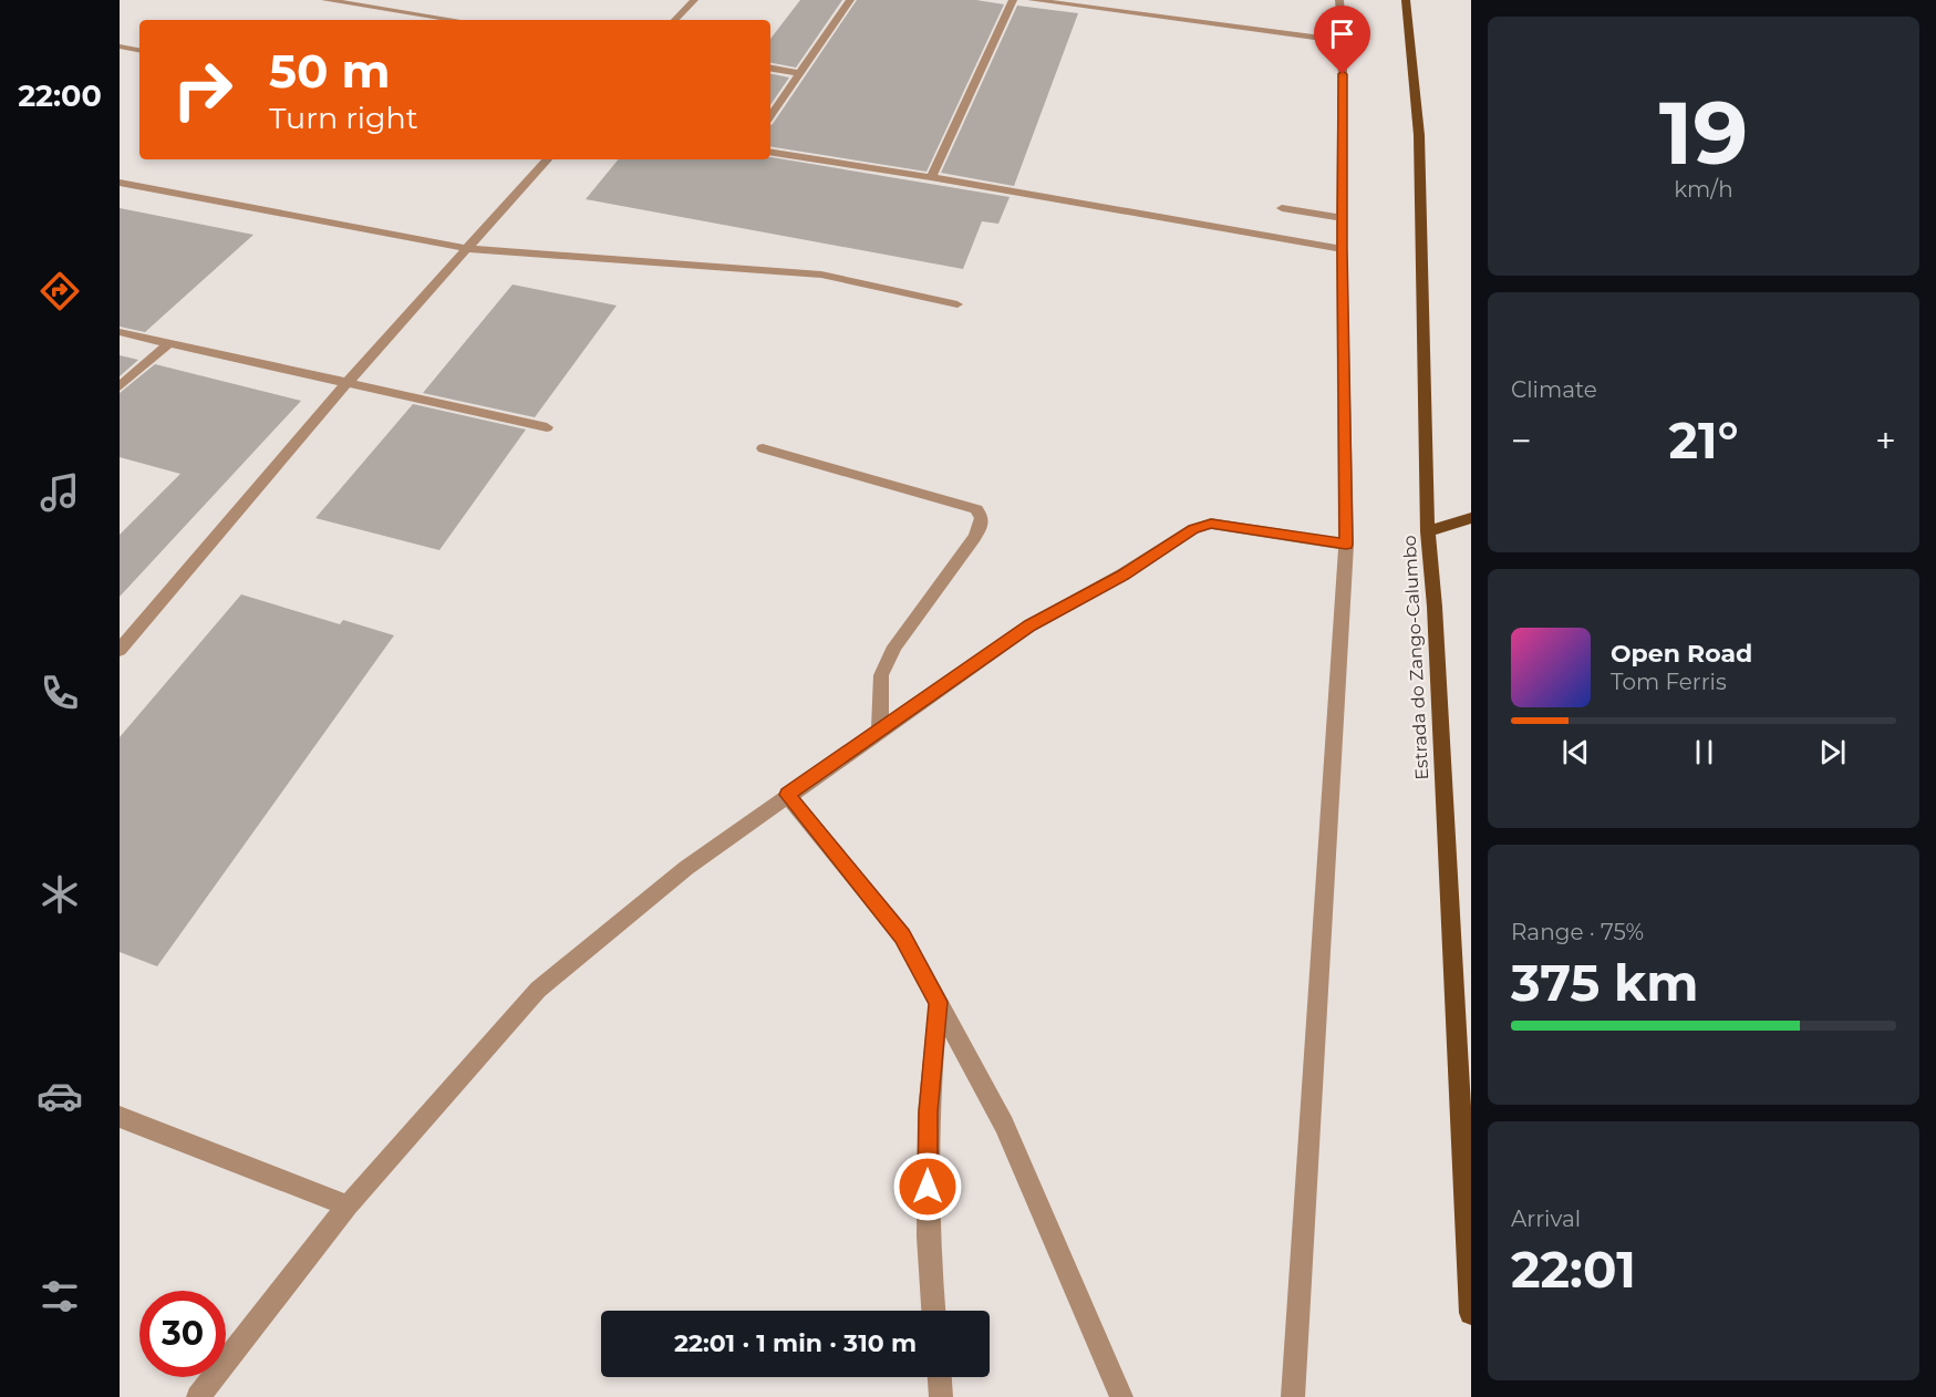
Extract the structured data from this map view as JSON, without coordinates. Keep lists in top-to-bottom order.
{
  "streets": {
    "main road": ["Estrada do Zango-Calumbo"]
  },
  "page": {
    "tabs": "22:00",
    "tile": [
      ["19", "km/h"],
      "Climate",
      ["Range · 75%", "375 km"],
      ["Arrival", "22:01"]
    ],
    "turn": ["50 m", "Turn right"],
    "heat": ["−", "21°", "+"],
    "song": ["Open Road", "Tom Ferris"],
    "limit": "30",
    "trip": "22:01 · 1 min · 310 m"
  }
}
